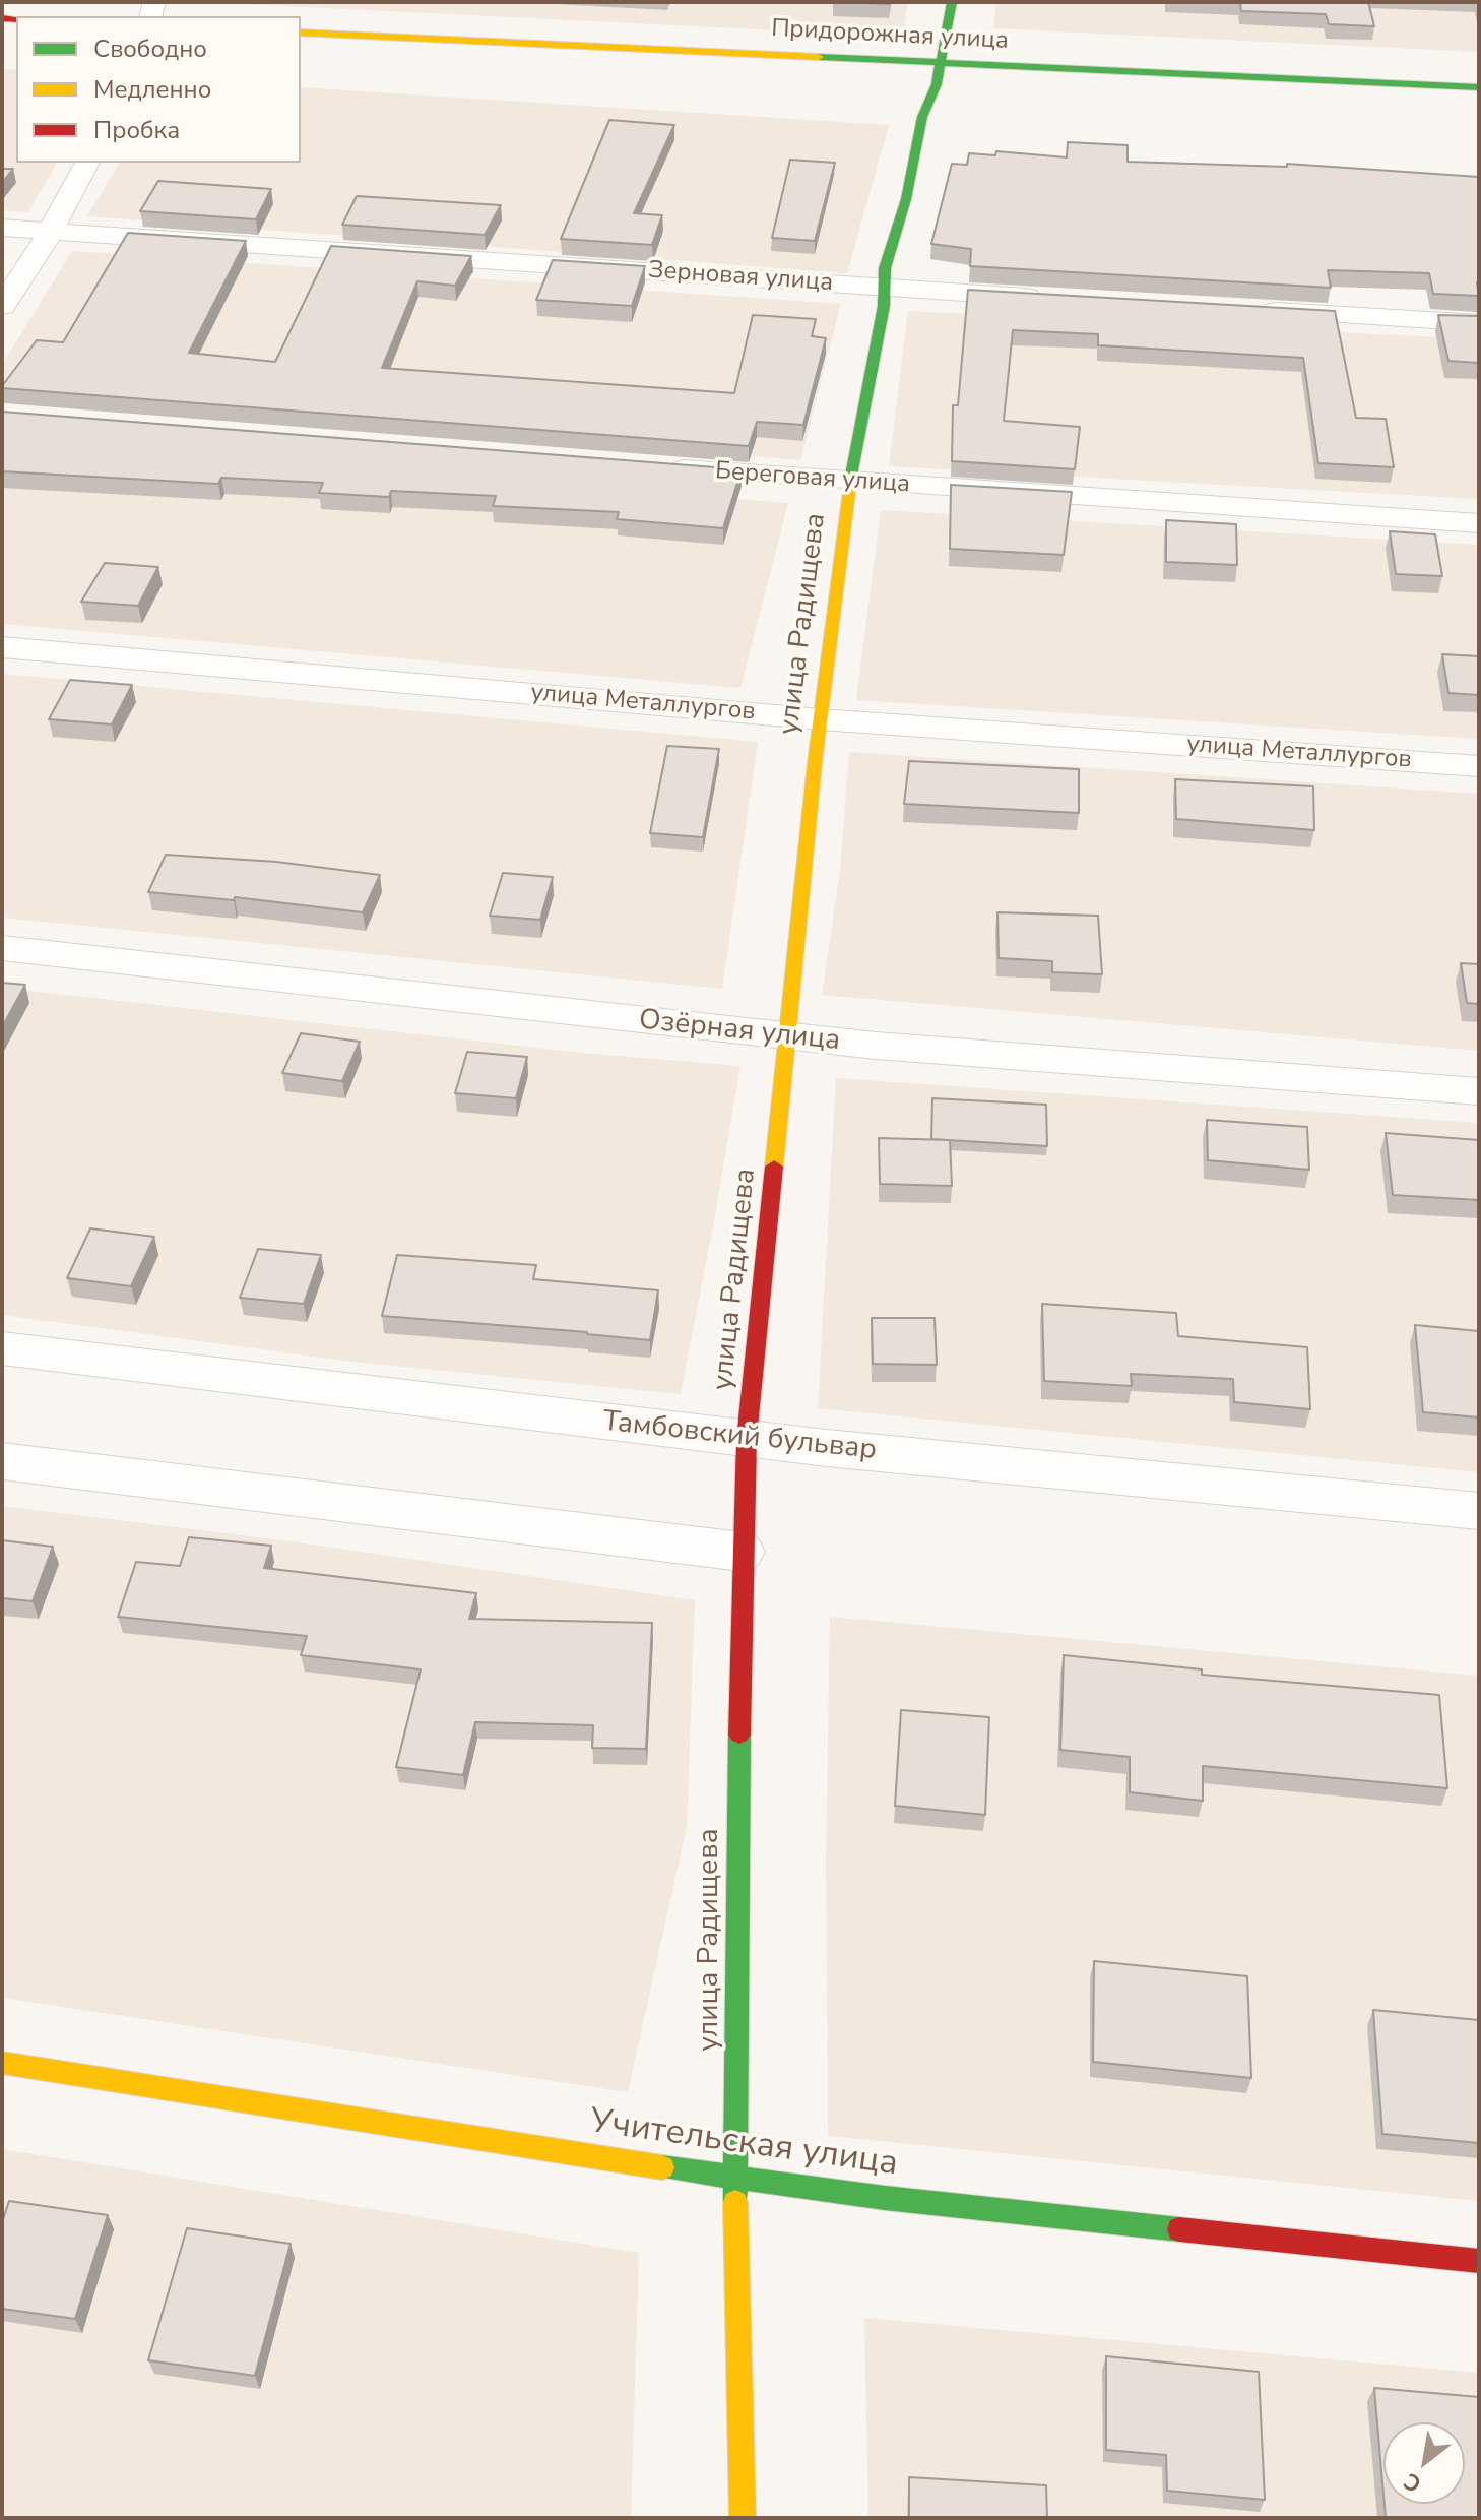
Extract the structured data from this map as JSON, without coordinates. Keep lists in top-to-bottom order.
{
  "streets": {
    "street": [
      "Придорожная улица",
      "Зерновая улица",
      "Береговая улица",
      "улица Радищева",
      "улица Металлургов",
      "Озёрная улица",
      "Тамбовский бульвар",
      "Учительская улица"
    ]
  },
  "crossings": [
    ["Придорожная улица", "улица Радищева"],
    ["Зерновая улица", "улица Радищева"],
    ["Береговая улица", "улица Радищева"],
    ["улица Радищева", "улица Металлургов"],
    ["улица Радищева", "Озёрная улица"],
    ["улица Радищева", "Тамбовский бульвар"],
    ["улица Радищева", "Учительская улица"]
  ],
  "legend": ["Свободно", "Медленно", "Пробка"],
  "north": "bottom left"
}
